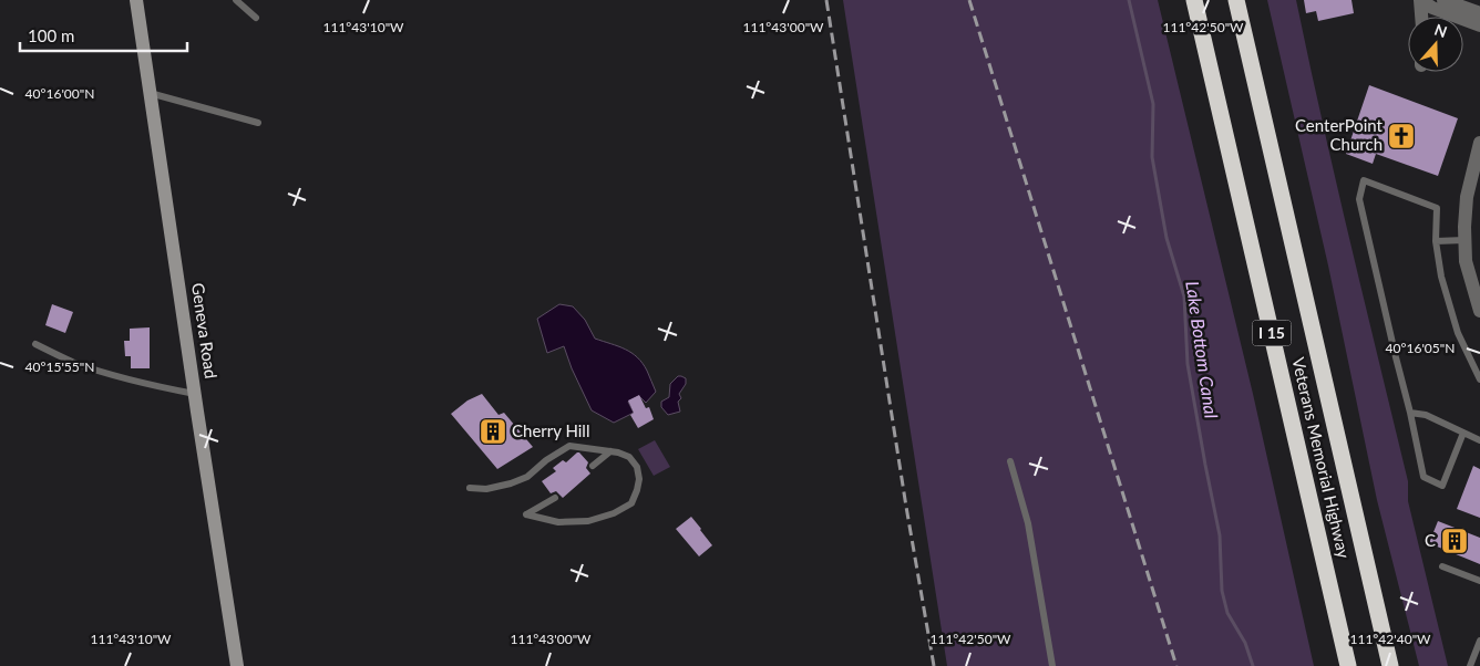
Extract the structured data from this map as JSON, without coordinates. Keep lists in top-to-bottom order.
{
  "streets": {
    "highway": ["I 15", "Veterans Memorial Highway"],
    "main road": ["Geneva Road"]
  },
  "water": ["Lake Bottom Canal"],
  "places": {
    "church": ["CenterPoint Church"],
    "building": ["Cherry Hill", "C"]
  },
  "scale_bar": "100 m",
  "north": "top",
  "coordinates": [
    "111°43'10\"W",
    "111°43'00\"W",
    "111°42'50\"W",
    "40°16'00\"N",
    "40°16'05\"N",
    "40°15'55\"N",
    "111°42'40\"W"
  ]
}
